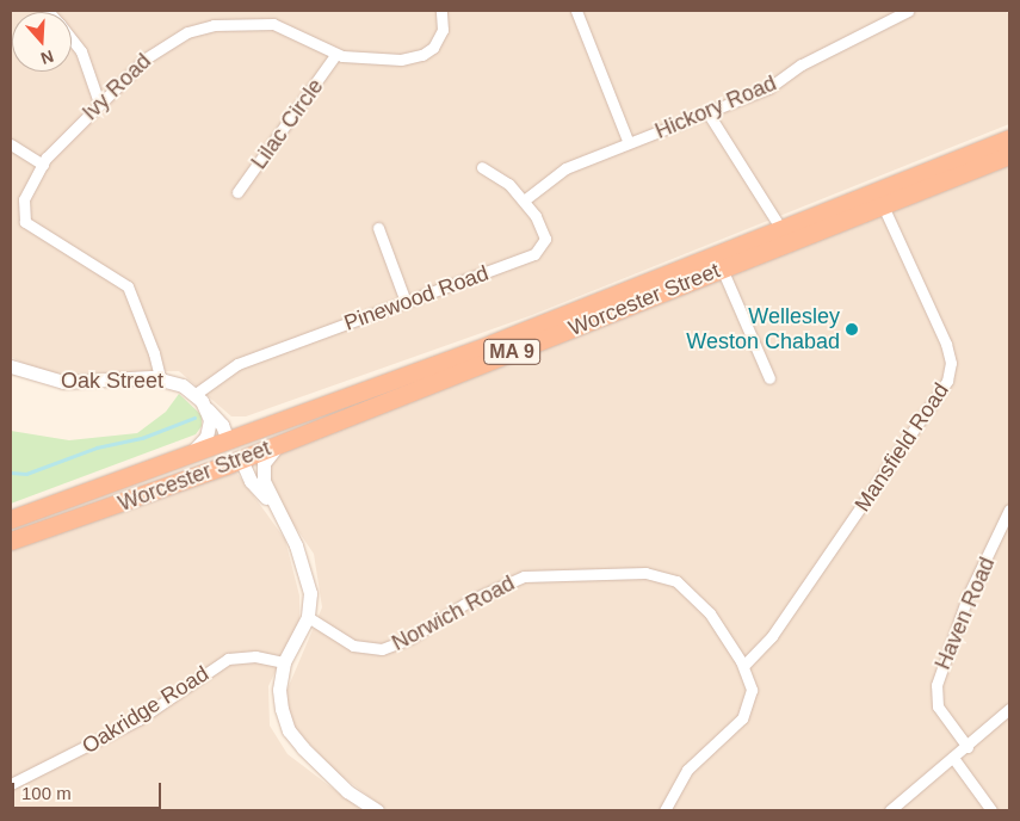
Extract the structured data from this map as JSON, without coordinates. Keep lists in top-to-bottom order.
{
  "streets": {
    "highway": ["Worcester Street", "MA 9"],
    "street": [
      "Ivy Road",
      "Hickory Road",
      "Lilac Circle",
      "Pinewood Road",
      "Oak Street",
      "Mansfield Road",
      "Norwich Road",
      "Haven Road",
      "Oakridge Road"
    ]
  },
  "crossings": [
    ["Ivy Road", "Lilac Circle"],
    ["Ivy Road", "Oak Street"],
    ["Hickory Road", "Pinewood Road"],
    ["Pinewood Road", "Oak Street"],
    ["Worcester Street", "Oak Street"],
    ["Worcester Street", "Mansfield Road"],
    ["Mansfield Road", "Norwich Road"]
  ],
  "places": ["Wellesley Weston Chabad"],
  "scale_bar": "100 m",
  "north": "bottom"
}
